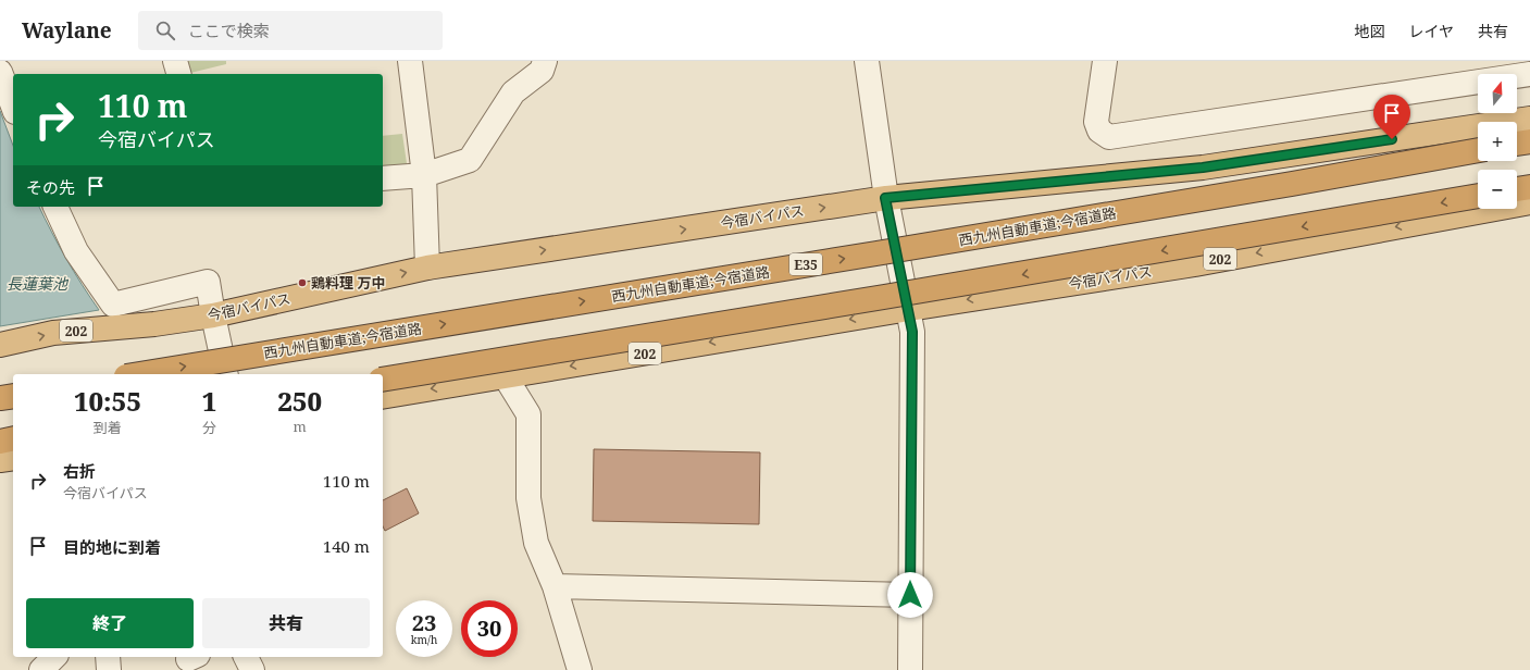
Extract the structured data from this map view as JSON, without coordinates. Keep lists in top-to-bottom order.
{
  "streets": {
    "highway": [
      "今宿バイパス",
      "西九州自動車道;今宿道路",
      "202",
      "E35"
    ]
  },
  "water": ["長蓮葉池"],
  "places": ["鶏料理 万中"],
  "north": "top",
  "page": {
    "header": "Waylane",
    "search": "ここで検索",
    "nav": ["地図", "レイヤ", "共有"],
    "map_buttons": ["+", "−"],
    "turn": ["110 m", "今宿バイパス"],
    "then": "その先",
    "eta": [
      "10:55",
      "到着",
      "1",
      "分",
      "250",
      "m"
    ],
    "list": [
      {
        "name": "右折",
        "note": "今宿バイパス",
        "value": "110 m"
      },
      {
        "name": "目的地に到着",
        "value": "140 m"
      }
    ],
    "buttons": ["終了", "共有"],
    "speed": "23 km/h",
    "limit": "30"
  }
}
